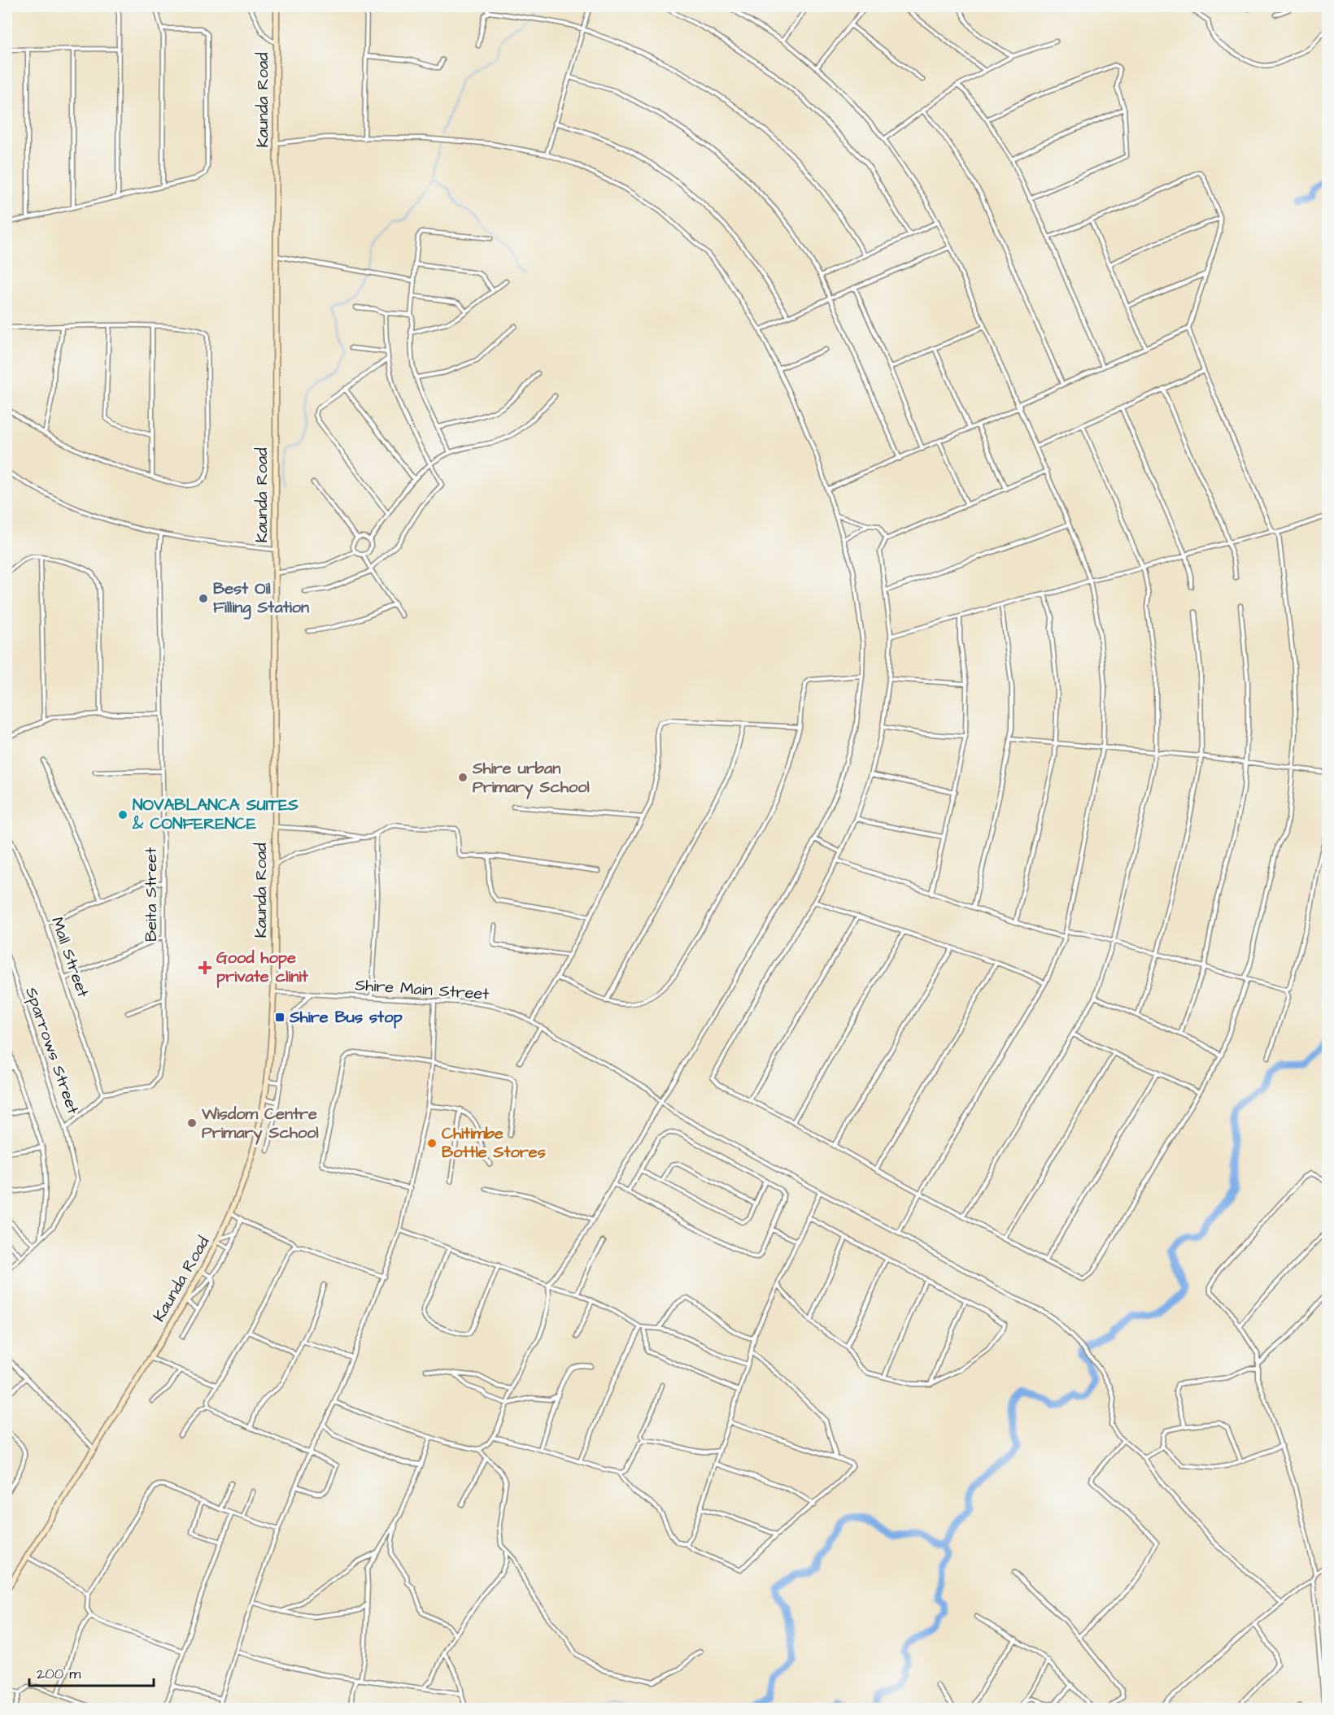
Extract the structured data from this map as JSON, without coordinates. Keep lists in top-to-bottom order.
{
  "streets": {
    "main road": ["Kaunda Road"],
    "street": [
      "Beita Street",
      "Mall Street",
      "Shire Main Street",
      "Sparrows Street"
    ]
  },
  "crossings": [
    ["Kaunda Road", "Shire Main Street"],
    ["Beita Street", "Mall Street"]
  ],
  "places": {
    "other": [
      "Best Oil Filling Station",
      "Shire urban Primary School",
      "NOVABLANCA SUITES & CONFERENCE",
      "Wisdom Centre Primary School",
      "Chitimbe Bottle Stores"
    ],
    "health": ["Good hope private clinit"],
    "transit": ["Shire Bus stop"]
  },
  "scale_bar": "200 m"
}
